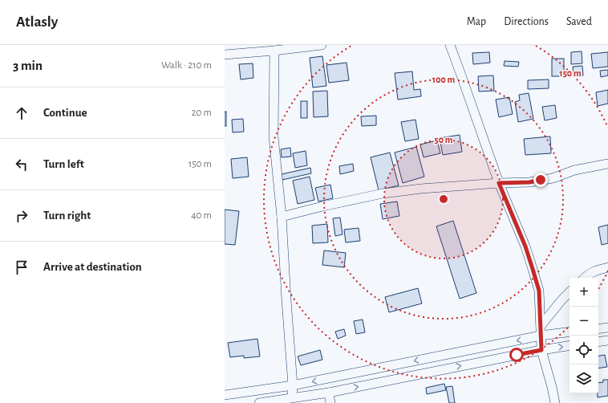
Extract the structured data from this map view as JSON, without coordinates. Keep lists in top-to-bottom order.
{
  "page": {
    "header": "Atlasly",
    "nav": ["Map", "Directions", "Saved"],
    "heading": ["3 min", "Walk · 210 m"],
    "list": [
      ["Continue", "20 m"],
      ["Turn left", "150 m"],
      ["Turn right", "40 m"],
      "Arrive at destination"
    ],
    "map_buttons": ["+", "−"]
  },
  "rings": ["150 m", "100 m", "50 m"]
}
